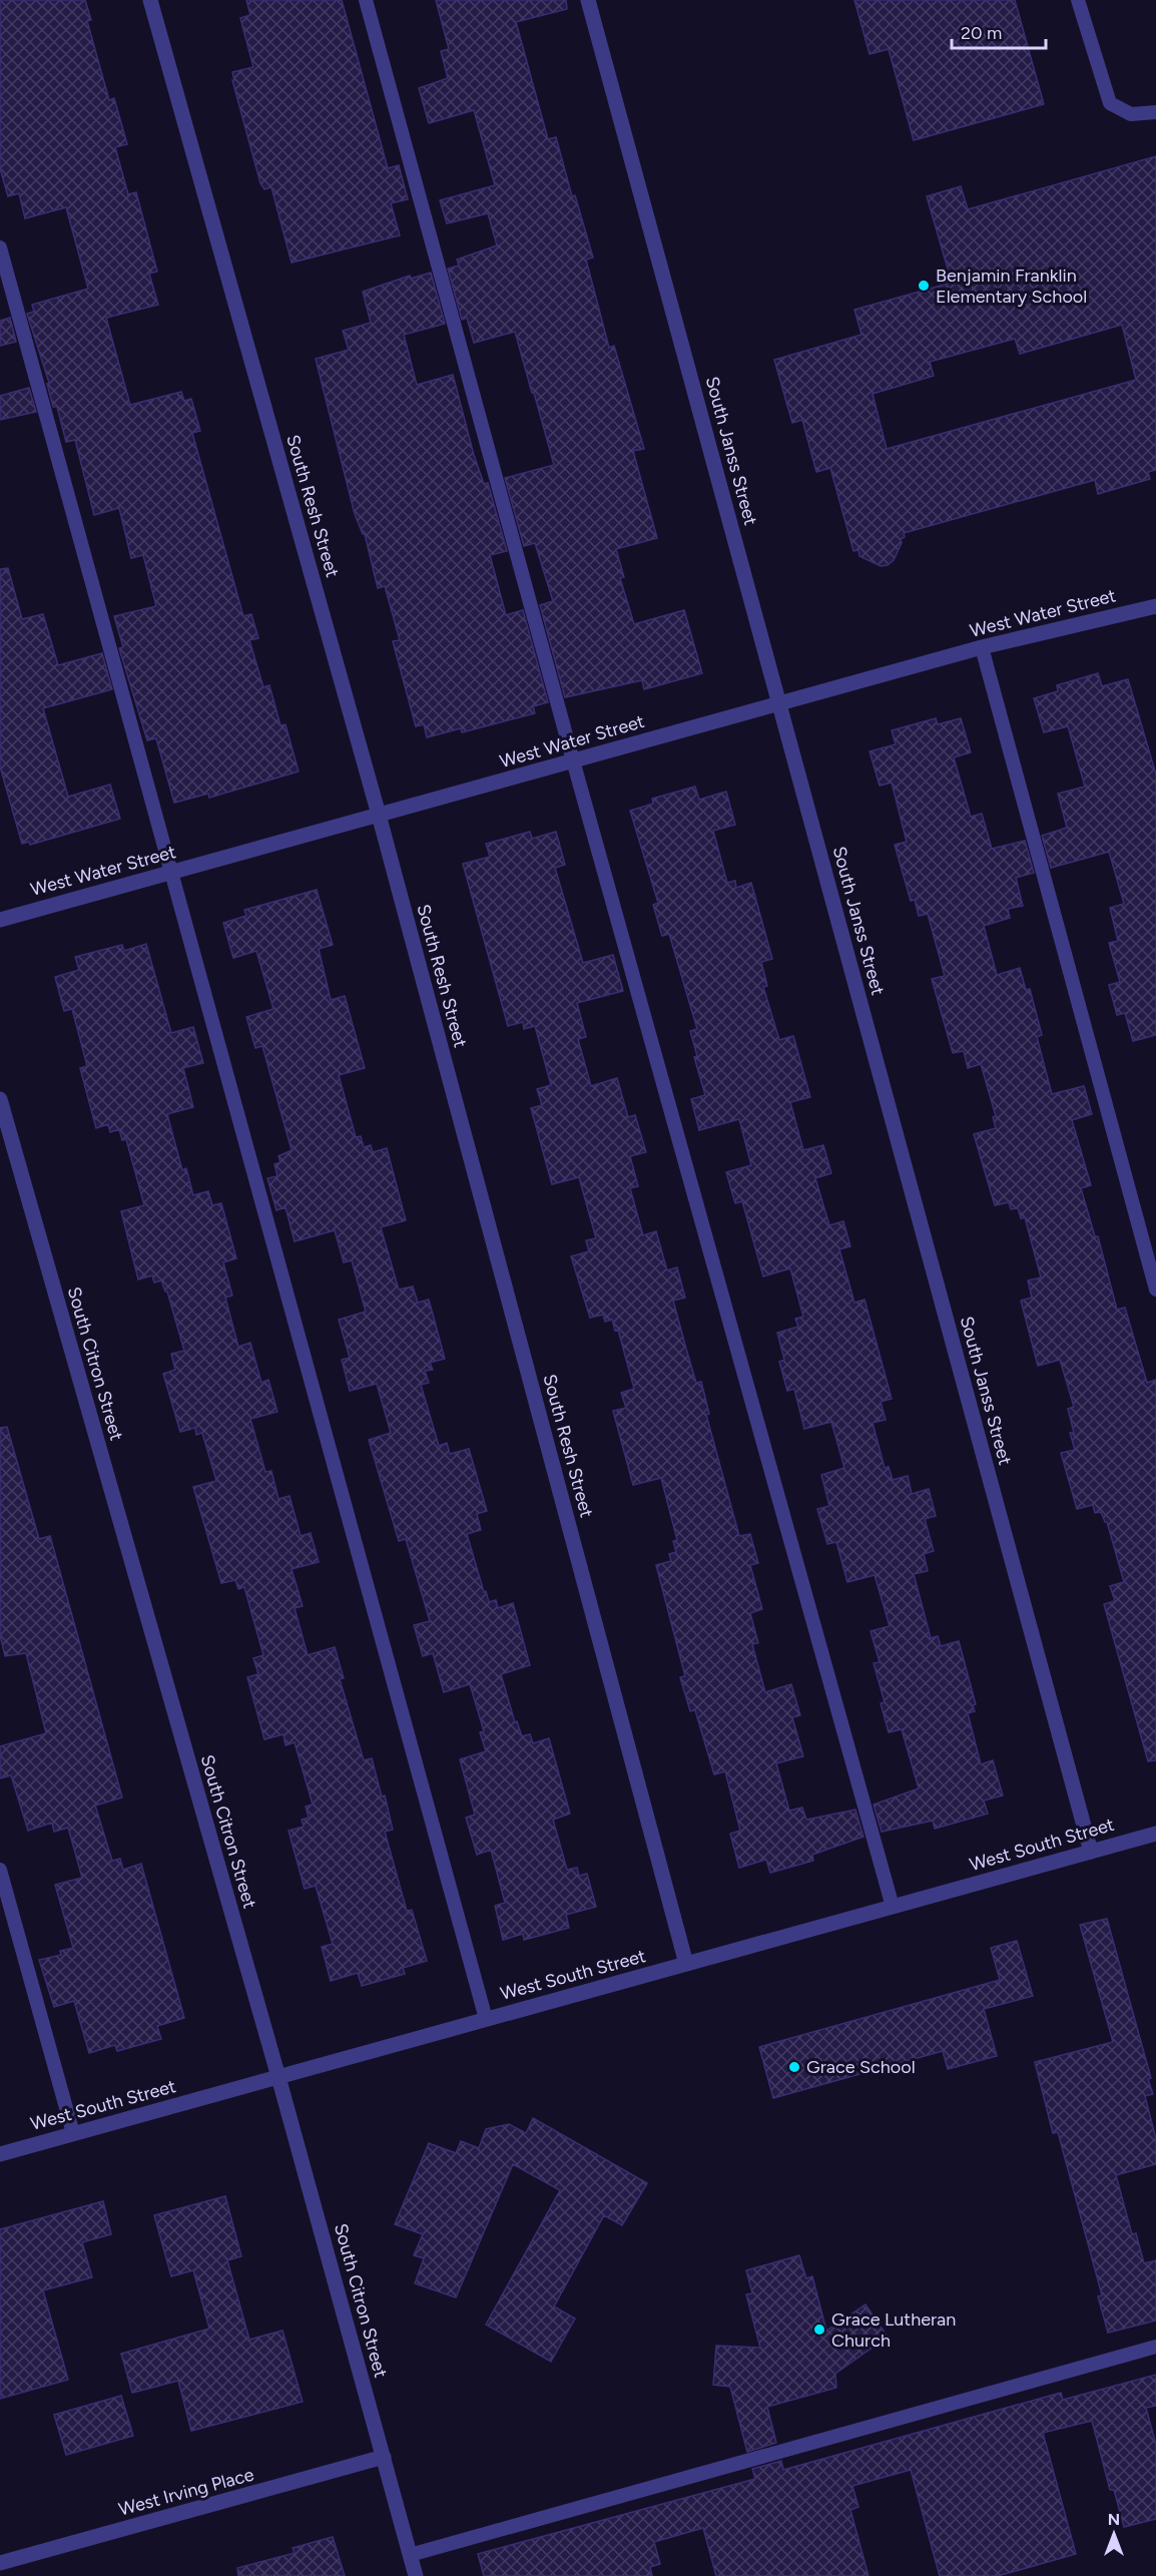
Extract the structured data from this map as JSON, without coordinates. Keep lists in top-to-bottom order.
{
  "streets": {
    "street": [
      "South Janss Street",
      "South Resh Street",
      "West Water Street",
      "South Citron Street",
      "West South Street",
      "West Irving Place"
    ]
  },
  "crossings": [
    ["South Janss Street", "West Water Street"],
    ["South Janss Street", "West South Street"],
    ["South Resh Street", "West Water Street"],
    ["South Resh Street", "West South Street"],
    ["South Citron Street", "West South Street"],
    ["South Citron Street", "West Irving Place"]
  ],
  "places": ["Benjamin Franklin Elementary School", "Grace School", "Grace Lutheran Church"],
  "scale_bar": "20 m",
  "north": "top"
}
